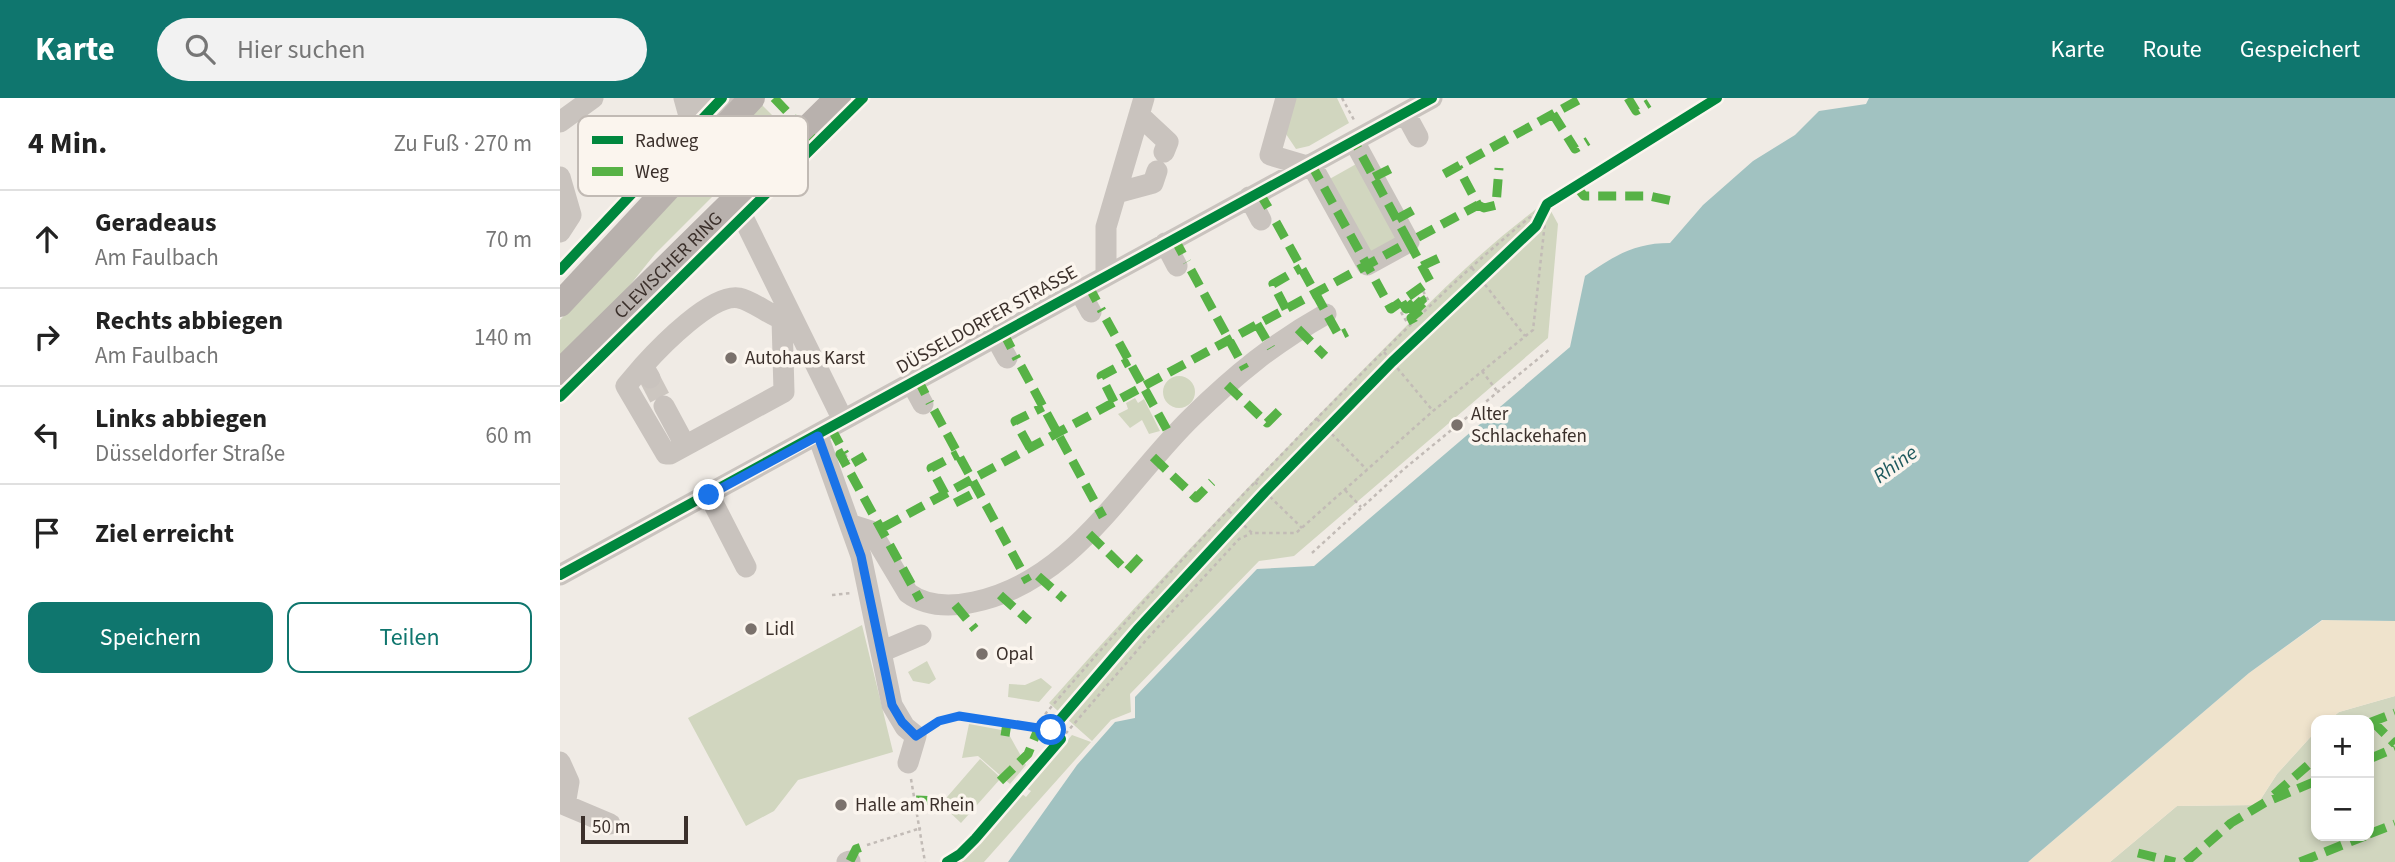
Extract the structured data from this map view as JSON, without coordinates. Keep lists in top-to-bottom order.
{
  "streets": {
    "main road": ["CLEVISCHER RING"],
    "street": ["DÜSSELDORFER STRASSE"]
  },
  "water": ["Rhine"],
  "places": [
    "Autohaus Karst",
    "Alter Schlackehafen",
    "Lidl",
    "Opal",
    "Halle am Rhein"
  ],
  "legend": ["Radweg", "Weg"],
  "scale_bar": "50 m",
  "page": {
    "header": "Karte",
    "search": "Hier suchen",
    "nav": ["Karte", "Route", "Gespeichert"],
    "heading": ["4 Min.", "Zu Fuß · 270 m"],
    "list": [
      ["Geradeaus", "Am Faulbach", "70 m"],
      ["Rechts abbiegen", "Am Faulbach", "140 m"],
      ["Links abbiegen", "Düsseldorfer Straße", "60 m"],
      "Ziel erreicht"
    ],
    "buttons": ["Speichern", "Teilen"],
    "map_buttons": ["+", "−"],
    "scale": "50 m"
  }
}
